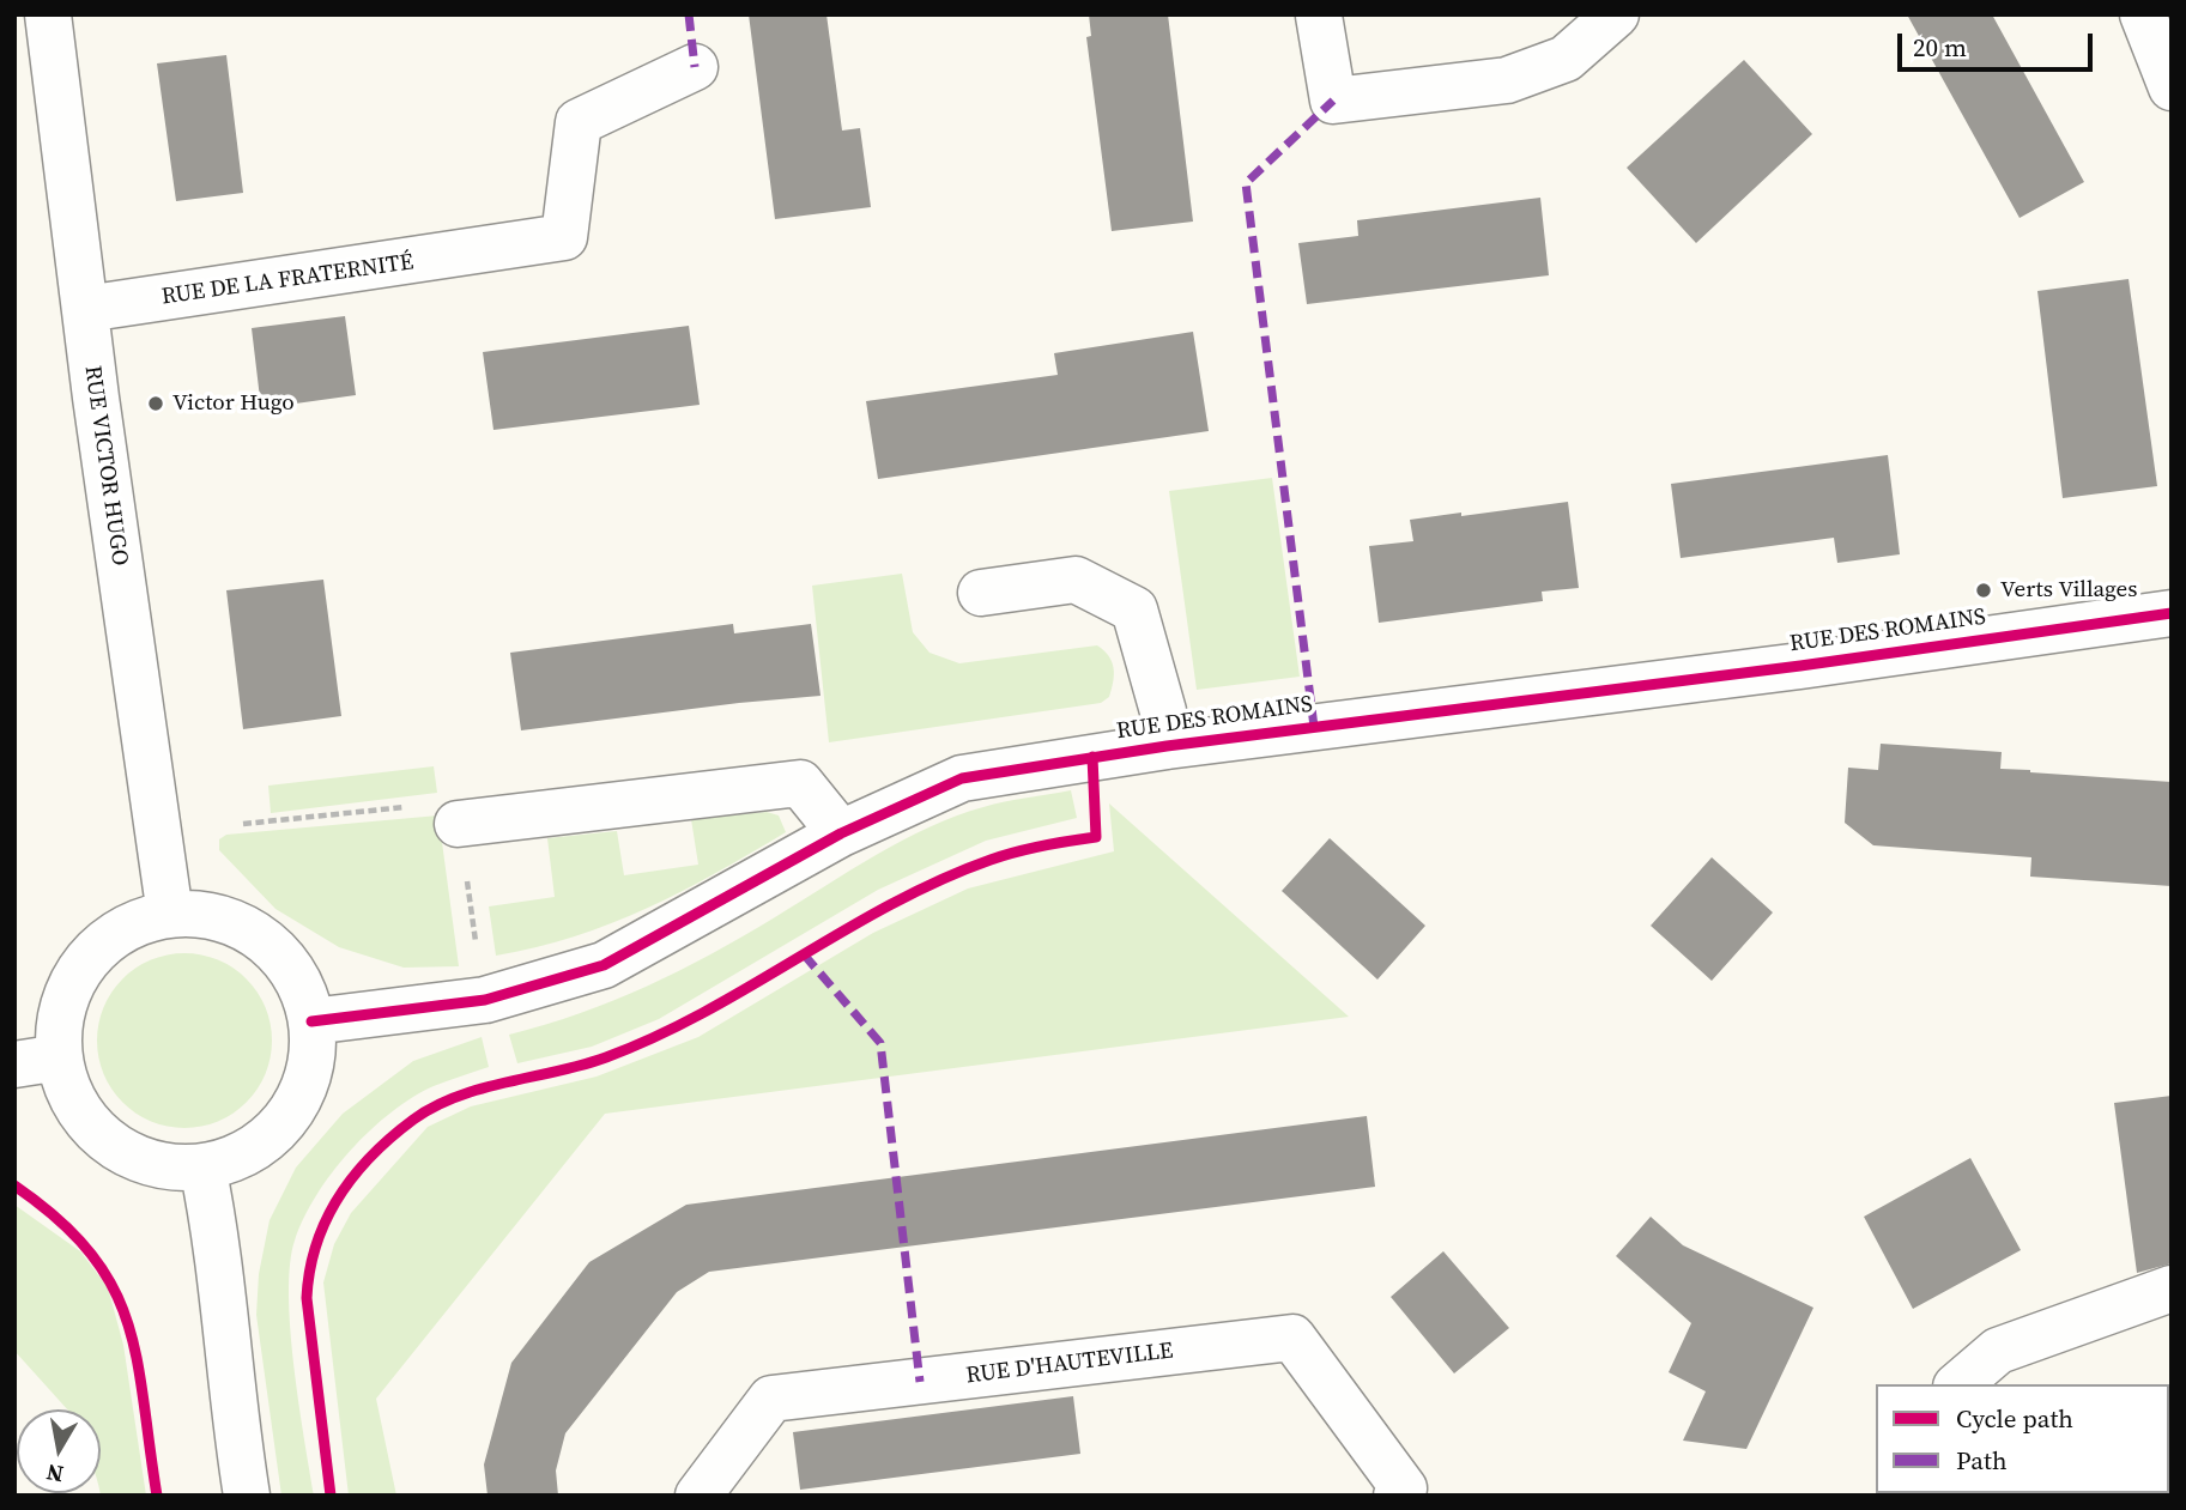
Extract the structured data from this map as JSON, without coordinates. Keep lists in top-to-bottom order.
{
  "streets": {
    "street": [
      "RUE DE LA FRATERNITÉ",
      "RUE VICTOR HUGO",
      "RUE DES ROMAINS",
      "RUE D'HAUTEVILLE"
    ]
  },
  "crossings": [
    ["RUE DE LA FRATERNITÉ", "RUE VICTOR HUGO"],
    ["RUE VICTOR HUGO", "RUE DES ROMAINS"]
  ],
  "places": ["Victor Hugo", "Verts Villages"],
  "legend": ["Cycle path", "Path"],
  "scale_bar": "20 m",
  "north": "bottom"
}
